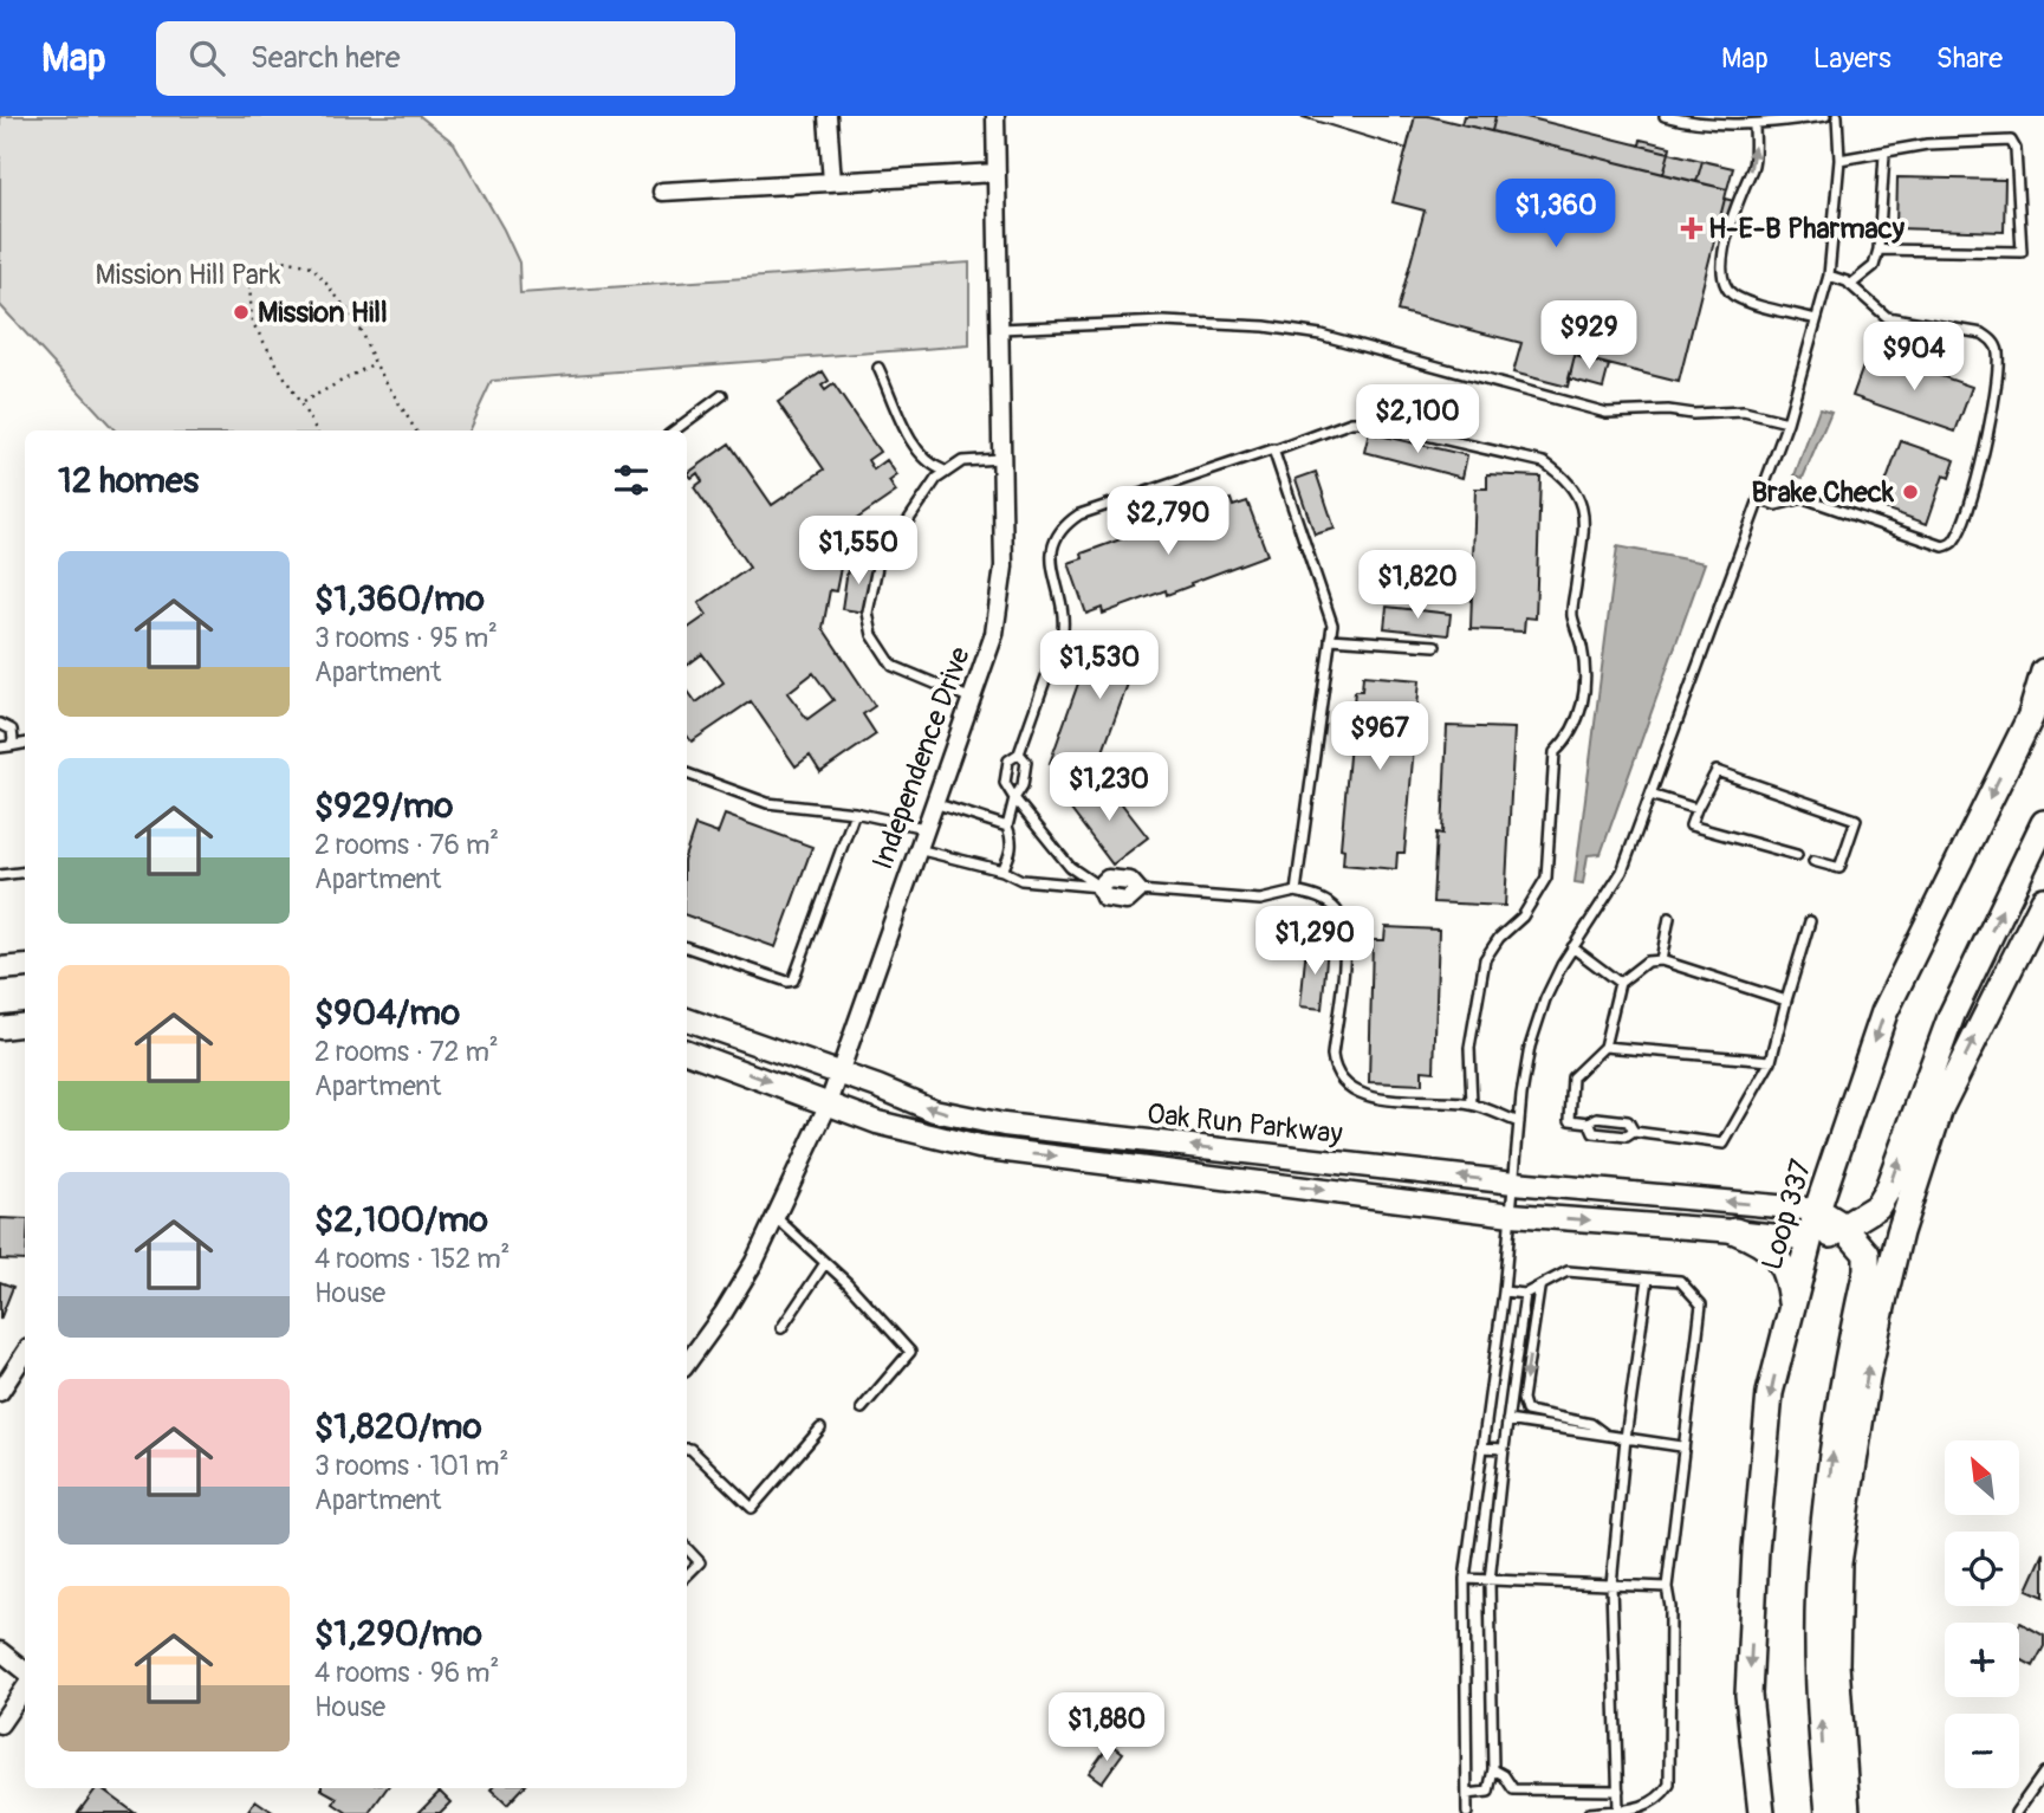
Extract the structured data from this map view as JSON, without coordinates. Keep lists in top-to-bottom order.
{
  "streets": {
    "main road": ["Loop 337"],
    "street": ["Independence Drive", "Oak Run Parkway"]
  },
  "crossings": [
    ["Independence Drive", "Oak Run Parkway"],
    ["Oak Run Parkway", "Loop 337"]
  ],
  "parks": ["Mission Hill Park"],
  "places": {
    "health": ["H-E-B Pharmacy"],
    "other": ["Mission Hill", "Brake Check"]
  },
  "north": "top left",
  "page": {
    "header": "Map",
    "search": "Search here",
    "nav": ["Map", "Layers", "Share"],
    "price": [
      "$1,360",
      "$929",
      "$904",
      "$2,100",
      "$2,790",
      "$1,550",
      "$1,820",
      "$1,530",
      "$967",
      "$1,230",
      "$1,290",
      "$1,880"
    ],
    "heading": "12 homes",
    "list": [
      {
        "name": "$1,360/mo",
        "note": "3 rooms · 95 m² · Apartment"
      },
      {
        "name": "$929/mo",
        "note": "2 rooms · 76 m² · Apartment"
      },
      {
        "name": "$904/mo",
        "note": "2 rooms · 72 m² · Apartment"
      },
      {
        "name": "$2,100/mo",
        "note": "4 rooms · 152 m² · House"
      },
      {
        "name": "$1,820/mo",
        "note": "3 rooms · 101 m² · Apartment"
      },
      {
        "name": "$1,290/mo",
        "note": "4 rooms · 96 m² · House"
      }
    ],
    "map_buttons": ["+", "−"]
  }
}
